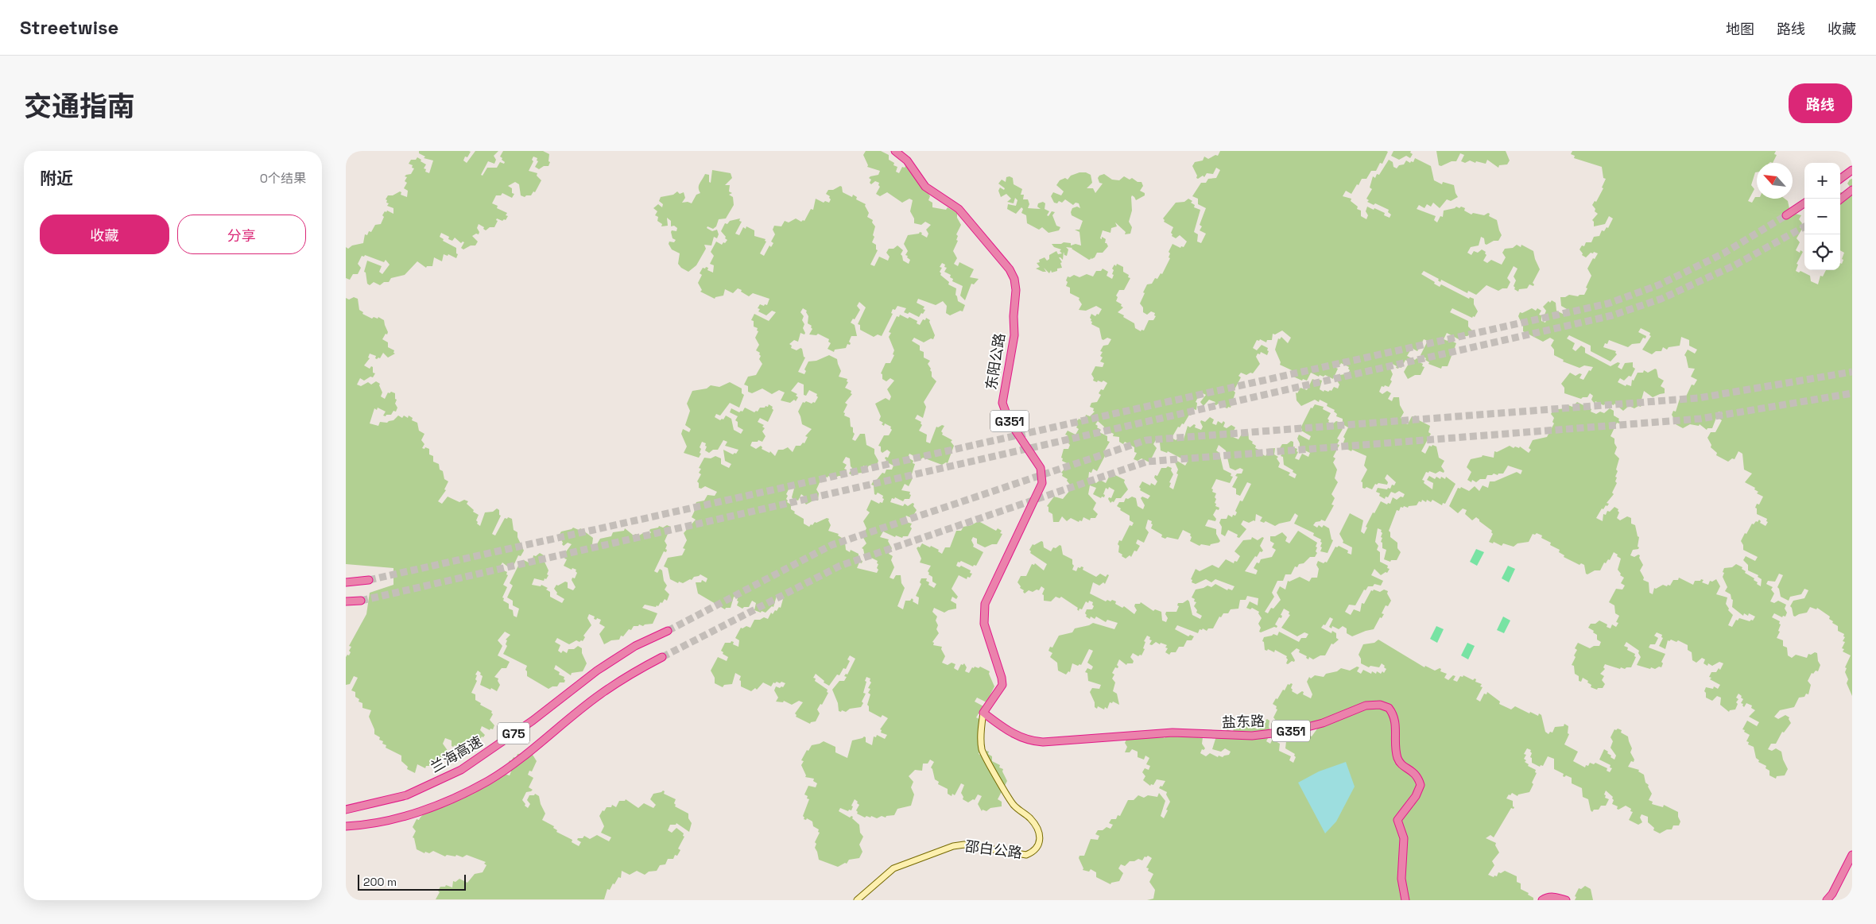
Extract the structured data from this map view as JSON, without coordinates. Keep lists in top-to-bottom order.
{
  "streets": {
    "highway": [
      "东阳公路",
      "G351",
      "盐东路",
      "G75",
      "兰海高速"
    ],
    "street": ["邵白公路"]
  },
  "crossings": [
    ["东阳公路", "盐东路"],
    ["东阳公路", "邵白公路"],
    ["盐东路", "邵白公路"]
  ],
  "scale_bar": "200 m",
  "north": "top left",
  "page": {
    "header": "Streetwise",
    "nav": ["地图", "路线", "收藏"],
    "title": "交通指南",
    "buttons": [
      "路线",
      ["收藏", "分享"]
    ],
    "heading": ["附近", "0个结果"],
    "map_buttons": ["+", "−"],
    "scale": "200 m"
  }
}
